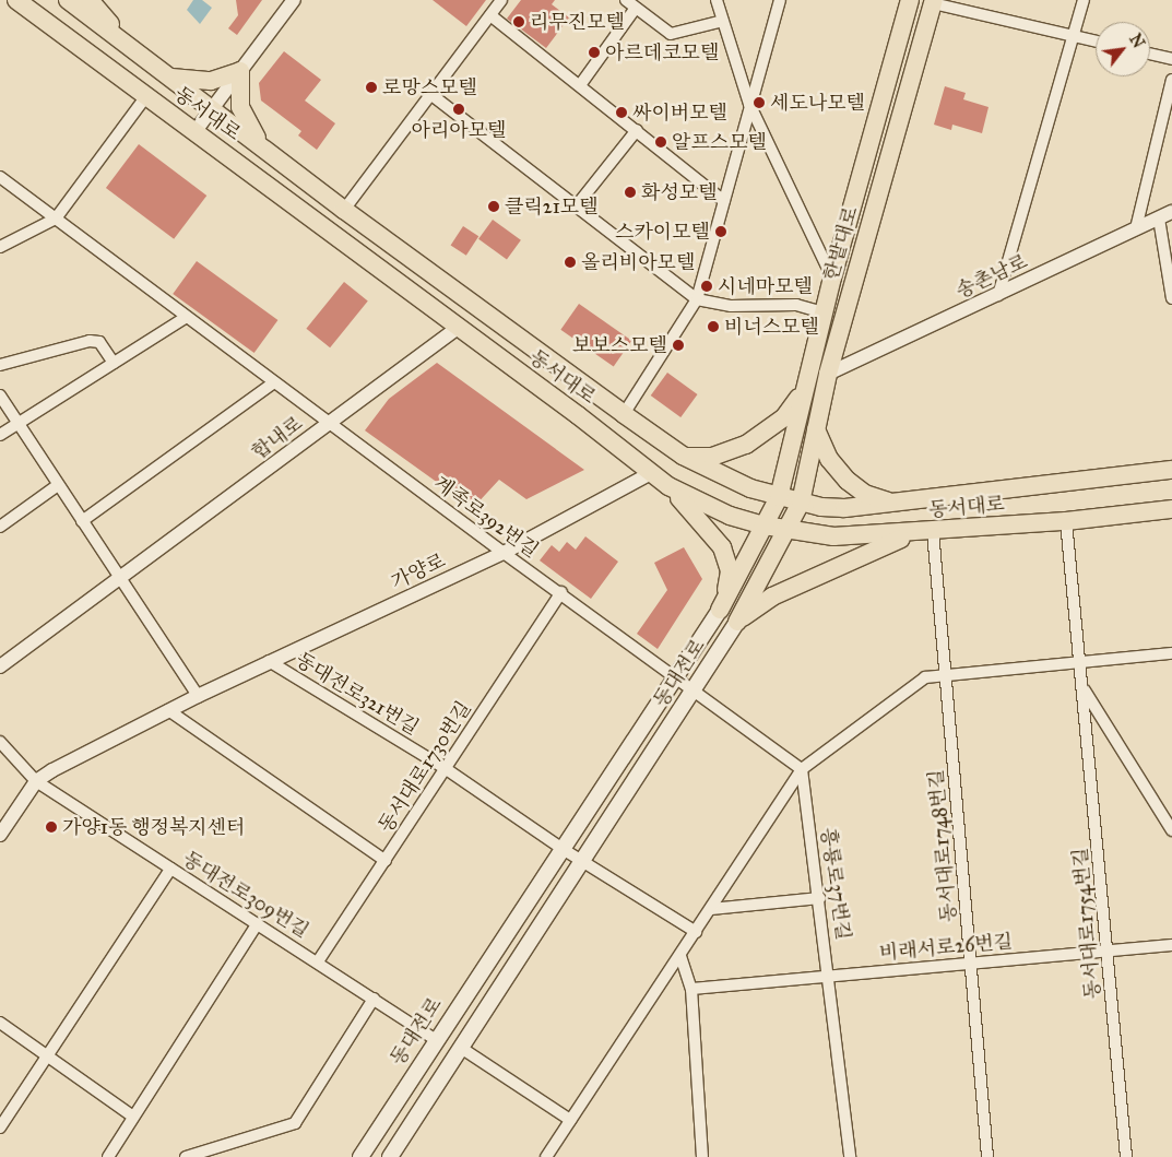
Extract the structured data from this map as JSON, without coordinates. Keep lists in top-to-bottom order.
{
  "streets": {
    "main road": ["동서대로", "한밭대로", "동대전로"],
    "street": [
      "송촌남로",
      "합내로",
      "계족로392번길",
      "가양로",
      "동대전로321번길",
      "동서대로1730번길",
      "동서대로1748번길",
      "흥룡로37번길",
      "동대전로309번길",
      "동서대로1754번길",
      "비래서로26번길"
    ]
  },
  "crossings": [
    ["동서대로", "한밭대로"],
    ["동서대로", "합내로"],
    ["동서대로", "가양로"],
    ["동서대로", "동대전로"],
    ["동서대로", "동서대로1748번길"],
    ["동서대로", "동서대로1754번길"],
    ["한밭대로", "송촌남로"],
    ["한밭대로", "동대전로"],
    ["합내로", "계족로392번길"],
    ["계족로392번길", "가양로"],
    ["계족로392번길", "동대전로"],
    ["계족로392번길", "동서대로1730번길"],
    ["가양로", "동대전로321번길"],
    ["가양로", "동대전로309번길"],
    ["동대전로", "동대전로321번길"],
    ["동대전로", "동대전로309번길"],
    ["동대전로321번길", "동서대로1730번길"],
    ["동서대로1730번길", "동대전로309번길"],
    ["동서대로1748번길", "비래서로26번길"],
    ["흥룡로37번길", "비래서로26번길"],
    ["동서대로1754번길", "비래서로26번길"]
  ],
  "places": [
    "리무진모텔",
    "아르데코모텔",
    "로망스모텔",
    "세도나모텔",
    "아리아모텔",
    "싸이버모텔",
    "알프스모텔",
    "화성모텔",
    "클릭21모텔",
    "스카이모텔",
    "올리비아모텔",
    "시네마모텔",
    "비너스모텔",
    "보보스모텔",
    "가양1동 행정복지센터"
  ],
  "north": "top right"
}
